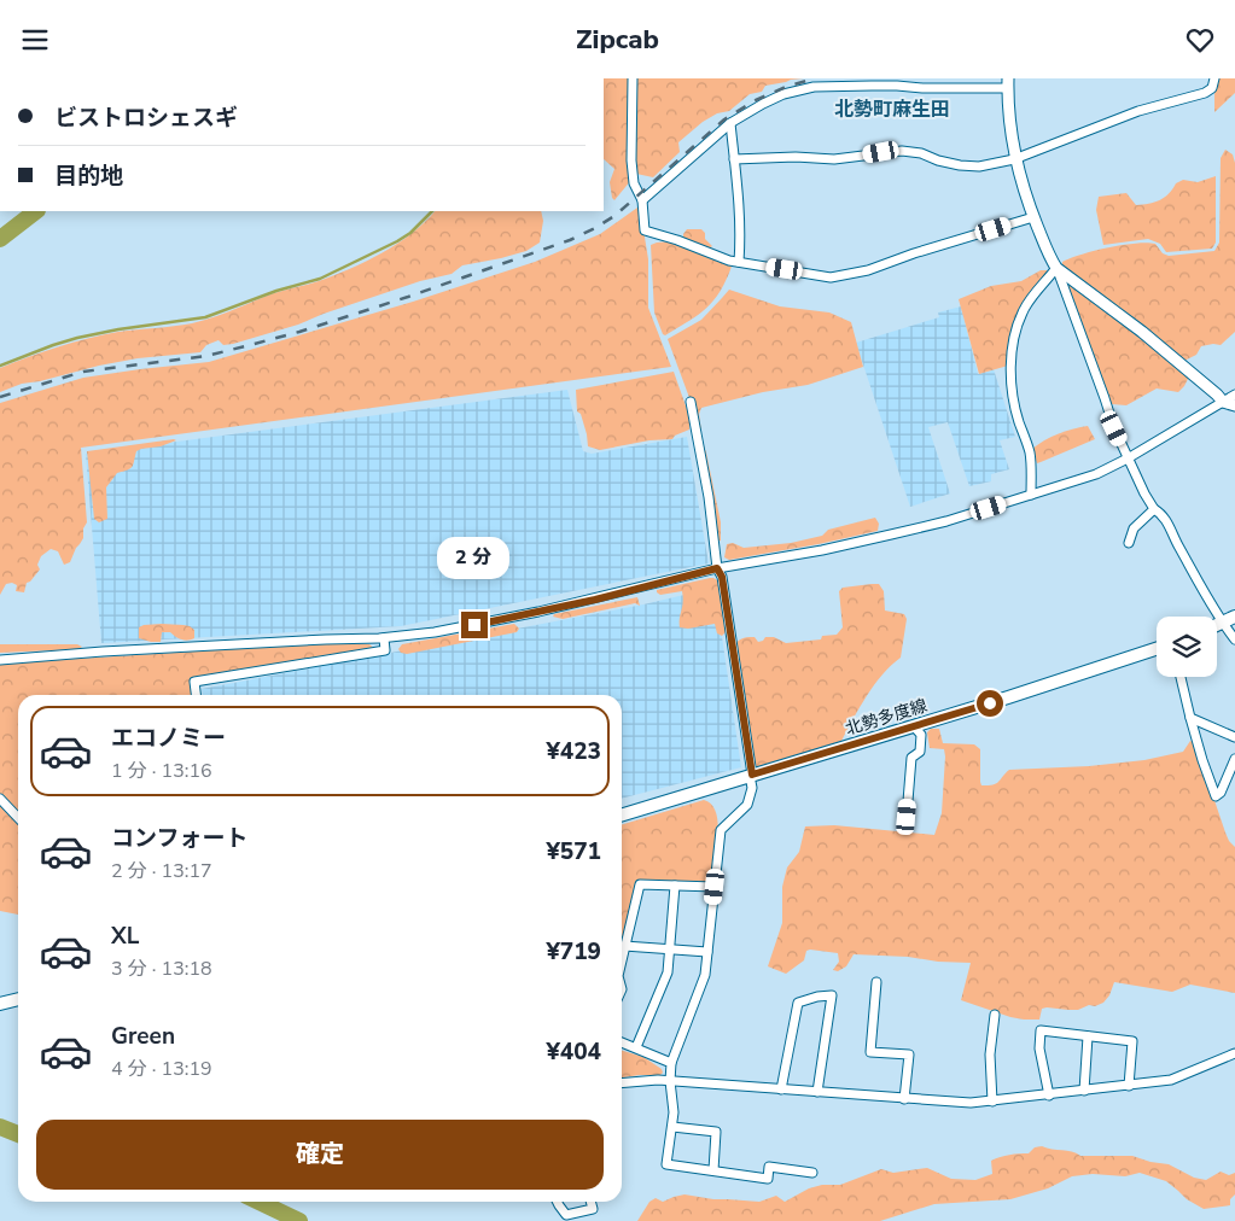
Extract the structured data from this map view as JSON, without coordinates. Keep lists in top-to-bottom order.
{
  "streets": {
    "main road": ["北勢多度線"]
  },
  "districts": ["北勢町麻生田"],
  "page": {
    "header": "Zipcab",
    "banner": ["ビストロシェスギ", "目的地"],
    "bubble": "2 分",
    "list": [
      {
        "name": "エコノミー",
        "note": "1 分 · 13:16",
        "value": "¥423"
      },
      {
        "name": "コンフォート",
        "note": "2 分 · 13:17",
        "value": "¥571"
      },
      {
        "name": "XL",
        "note": "3 分 · 13:18",
        "value": "¥719"
      },
      {
        "name": "Green",
        "note": "4 分 · 13:19",
        "value": "¥404"
      }
    ],
    "buttons": "確定"
  }
}
